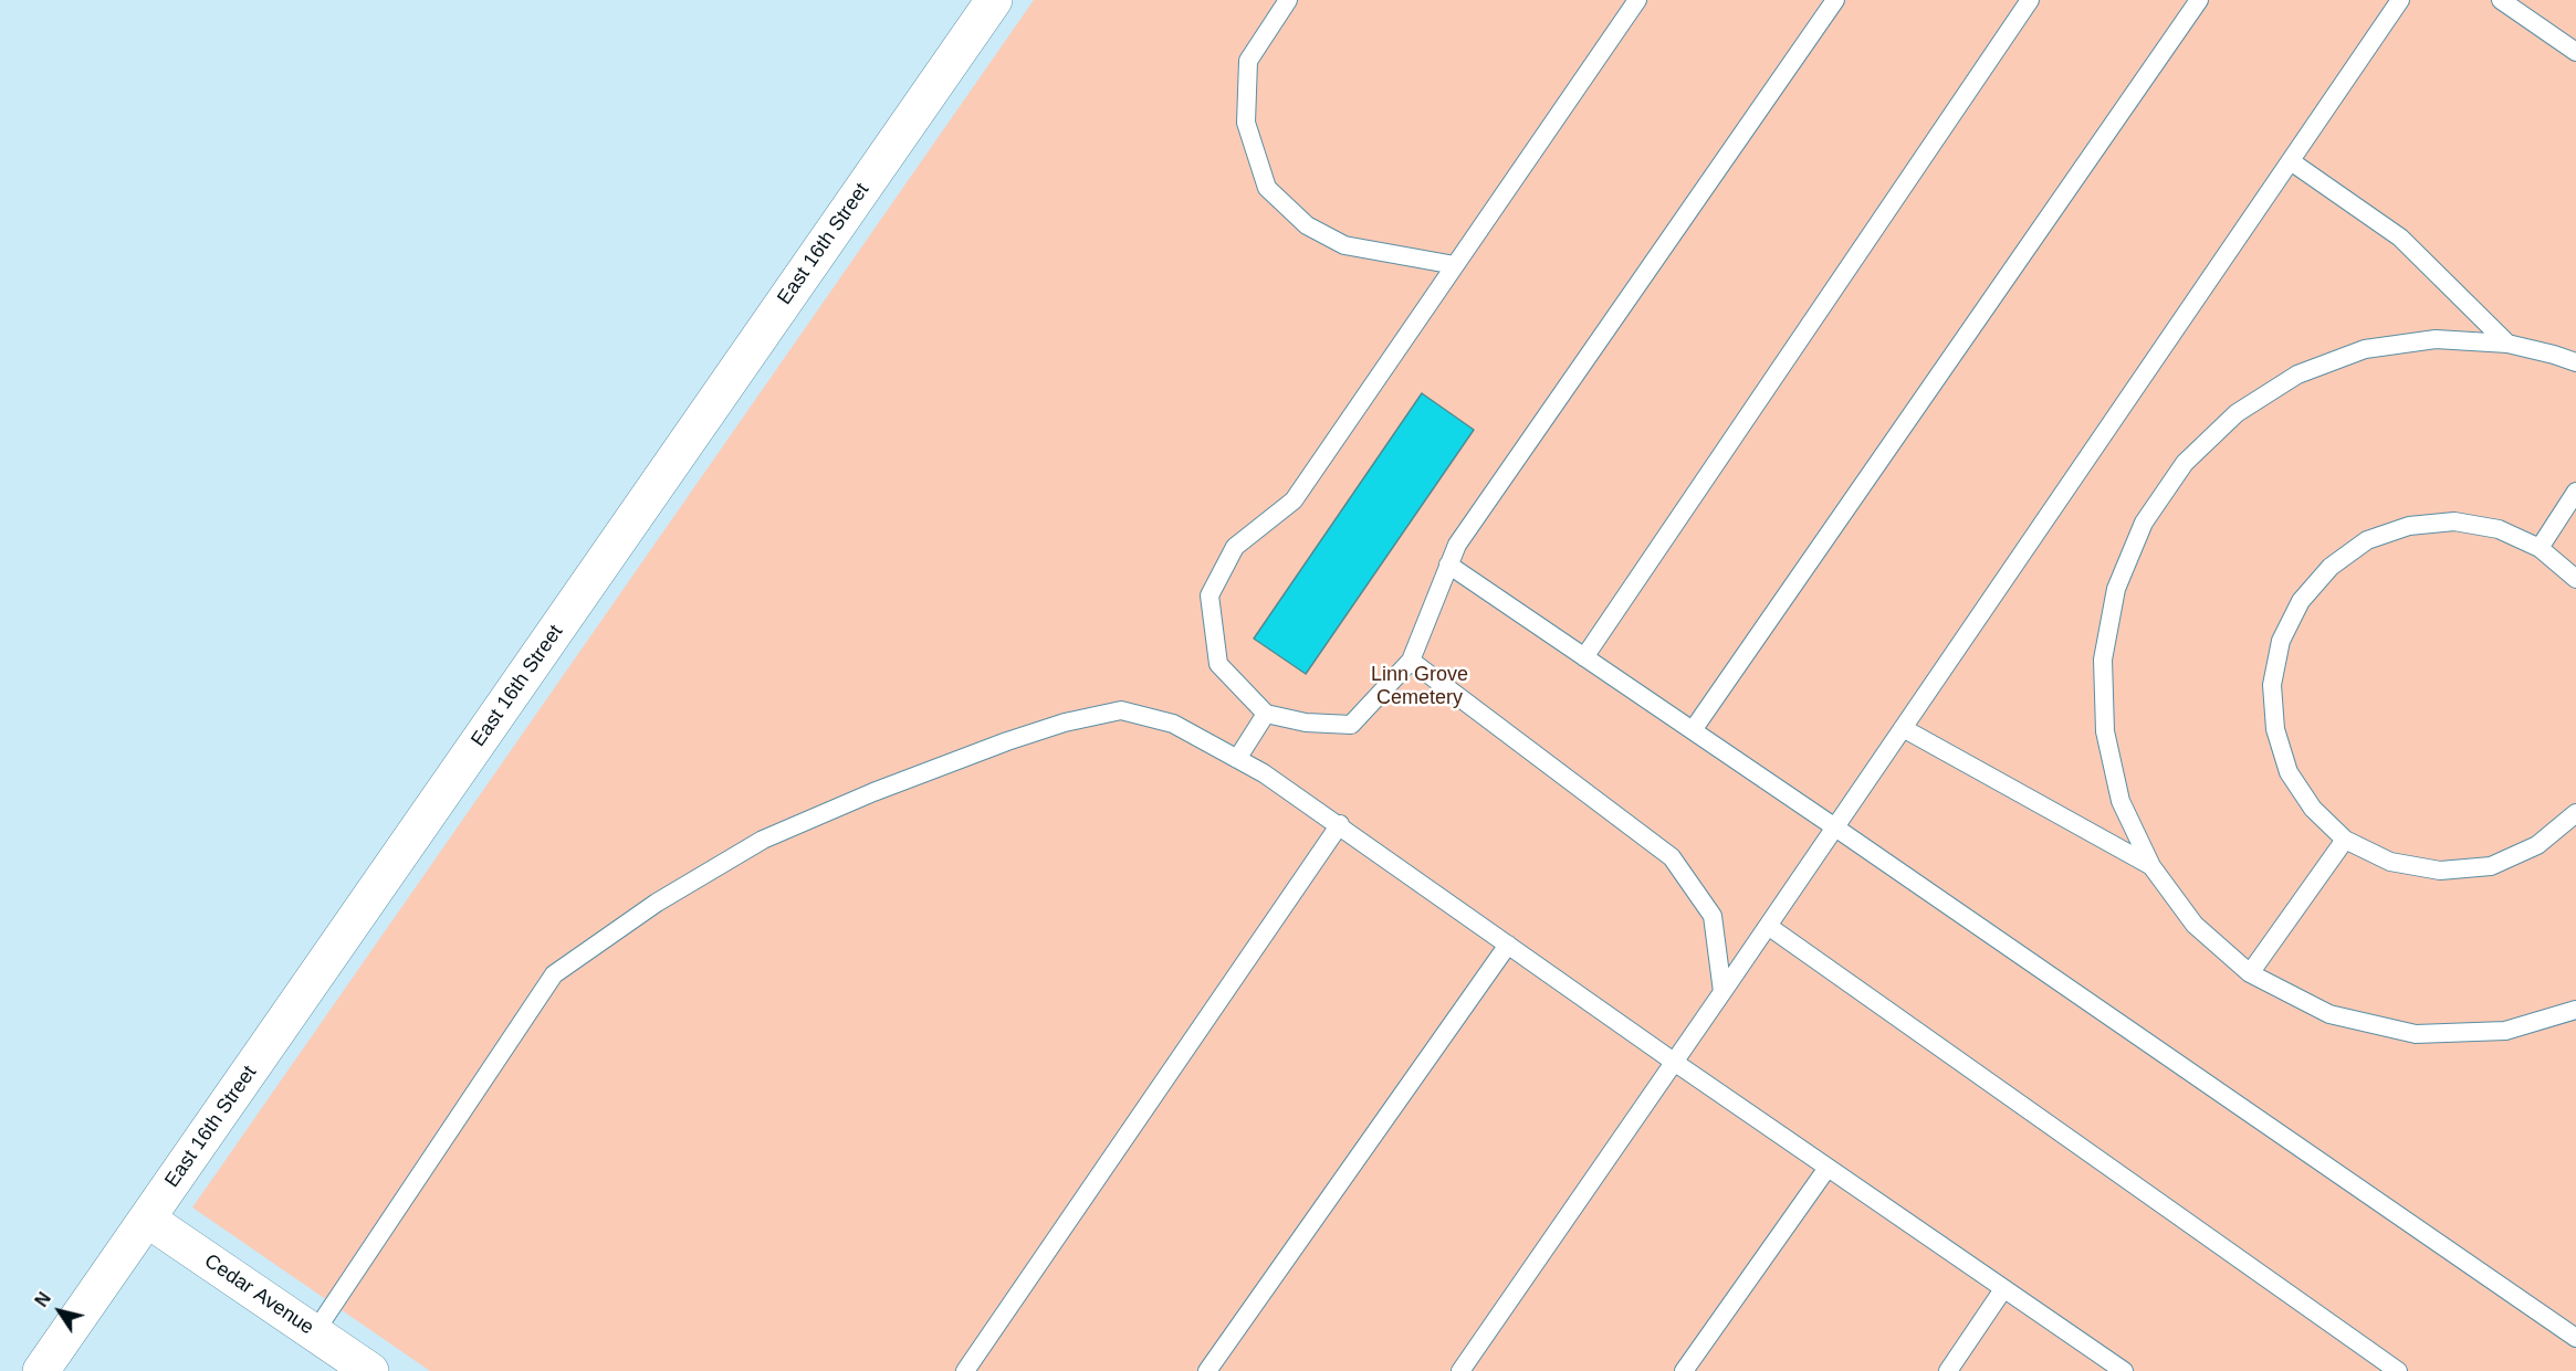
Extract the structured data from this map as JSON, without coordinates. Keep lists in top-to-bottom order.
{
  "streets": {
    "street": ["East 16th Street", "Cedar Avenue"]
  },
  "crossings": [
    ["East 16th Street", "Cedar Avenue"]
  ],
  "parks": ["Linn Grove Cemetery"],
  "north": "top left"
}
